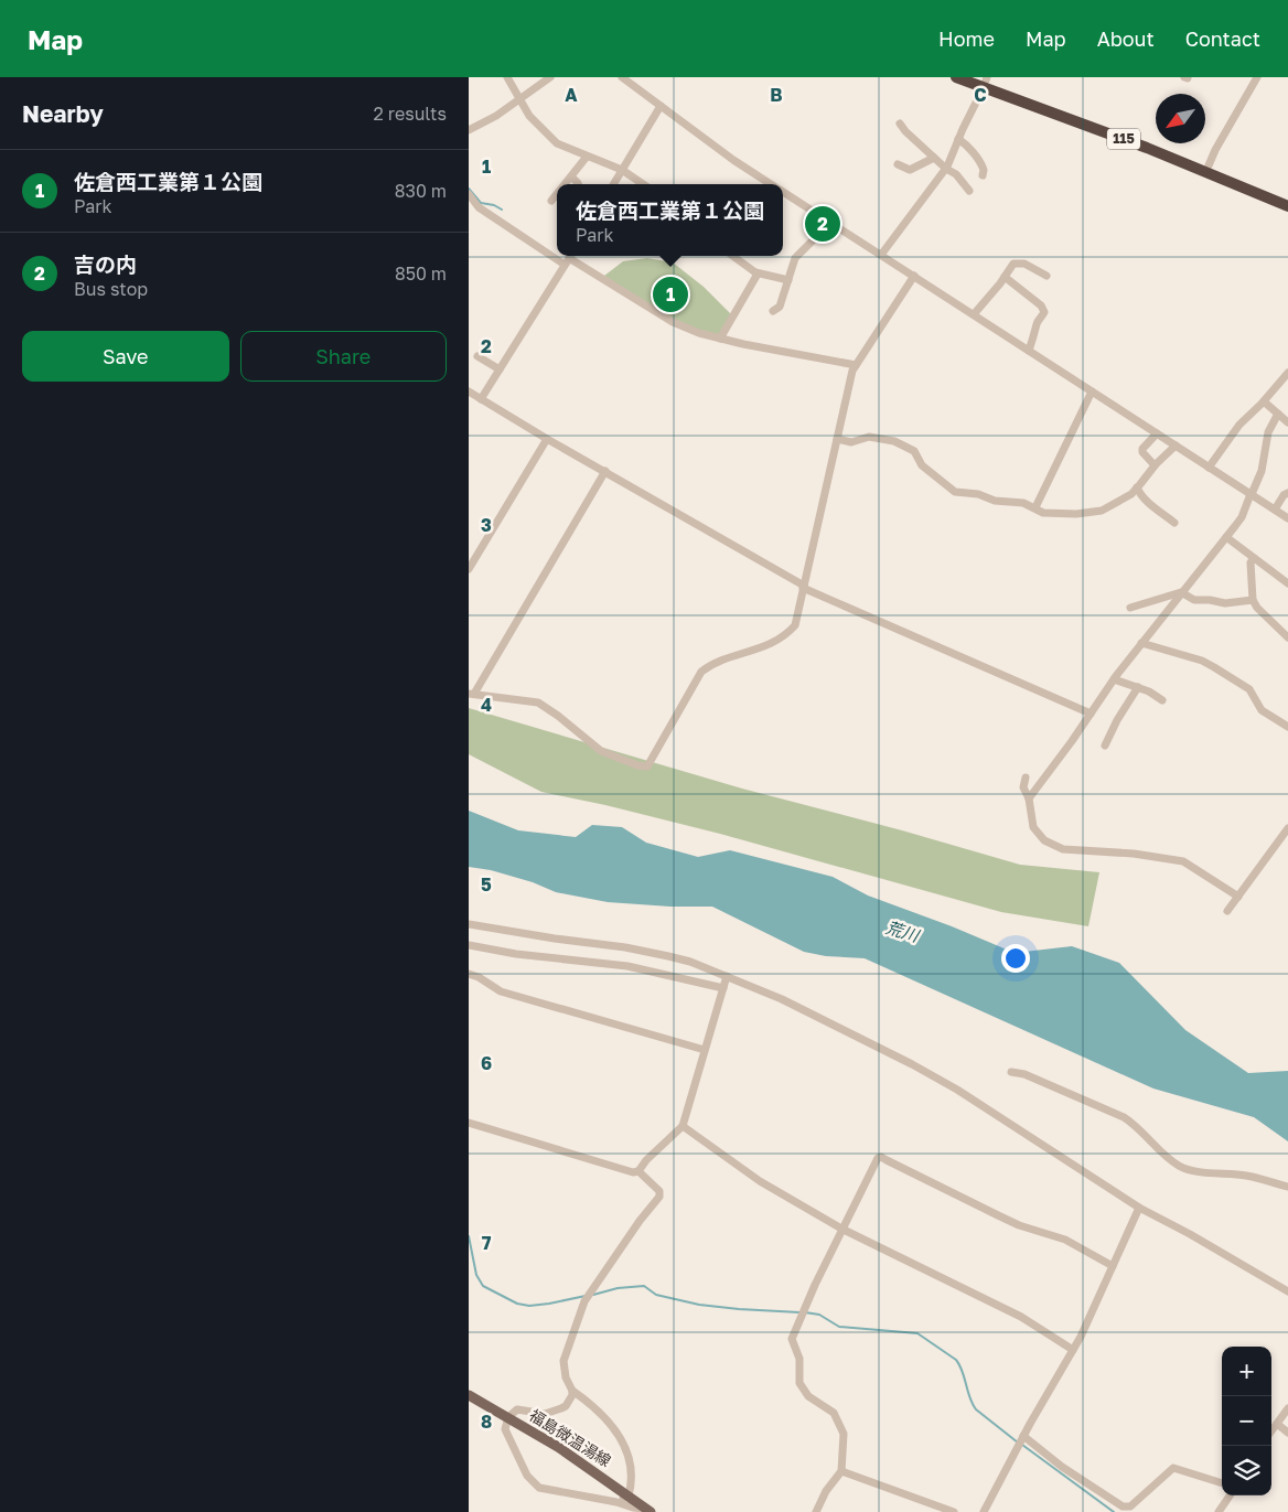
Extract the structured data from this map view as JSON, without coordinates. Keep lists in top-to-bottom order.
{
  "streets": {
    "highway": ["115"],
    "main road": ["福島微温湯線"]
  },
  "water": ["荒川"],
  "north": "bottom left",
  "page": {
    "header": "Map",
    "nav": [
      "Home",
      "Map",
      "About",
      "Contact"
    ],
    "heading": ["Nearby", "2 results"],
    "list": [
      {
        "mark": "1",
        "name": "佐倉西工業第１公園",
        "note": "Park",
        "value": "830 m"
      },
      {
        "mark": "2",
        "name": "吉の内",
        "note": "Bus stop",
        "value": "850 m"
      }
    ],
    "popup": ["佐倉西工業第１公園", "Park"],
    "pins": ["2", "1"],
    "buttons": ["Save", "Share"],
    "map_buttons": ["+", "−"]
  },
  "grid": {
    "columns": ["A", "B", "C"],
    "rows": [
      "1",
      "2",
      "3",
      "4",
      "5",
      "6",
      "7",
      "8"
    ]
  }
}
